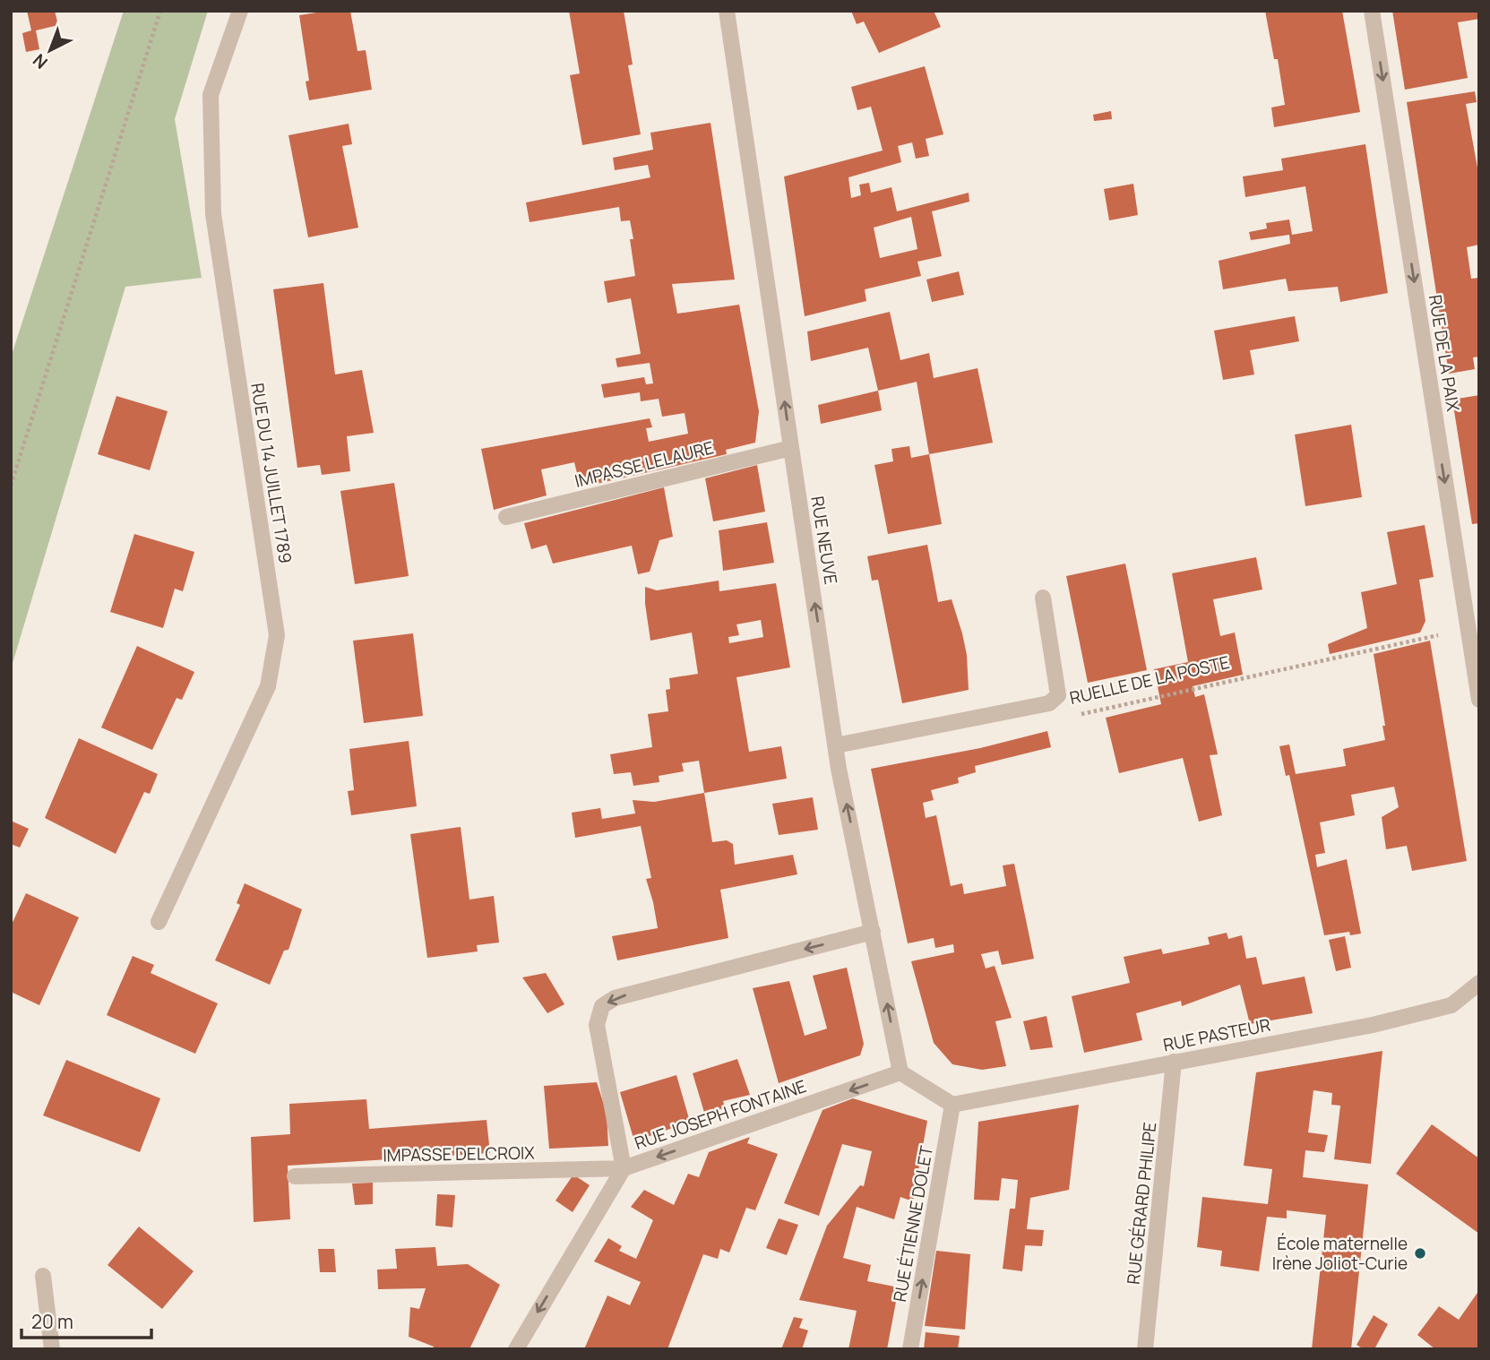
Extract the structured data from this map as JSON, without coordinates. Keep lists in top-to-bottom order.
{
  "streets": {
    "street": [
      "RUE DE LA PAIX",
      "IMPASSE LELAURE",
      "RUE DU 14 JUILLET 1789",
      "RUE NEUVE",
      "RUELLE DE LA POSTE",
      "RUE PASTEUR",
      "RUE JOSEPH FONTAINE",
      "IMPASSE DELCROIX",
      "RUE GÉRARD PHILIPE",
      "RUE ÉTIENNE DOLET"
    ]
  },
  "crossings": [
    ["RUE DE LA PAIX", "RUELLE DE LA POSTE"],
    ["IMPASSE LELAURE", "RUE NEUVE"],
    ["RUE NEUVE", "RUELLE DE LA POSTE"],
    ["RUE NEUVE", "RUE JOSEPH FONTAINE"],
    ["RUE PASTEUR", "RUE GÉRARD PHILIPE"],
    ["RUE PASTEUR", "RUE ÉTIENNE DOLET"],
    ["RUE JOSEPH FONTAINE", "IMPASSE DELCROIX"]
  ],
  "one_way": [
    "RUE DE LA PAIX",
    "RUE NEUVE",
    "RUE JOSEPH FONTAINE",
    "RUE ÉTIENNE DOLET"
  ],
  "places": ["École maternelle Irène Joliot-Curie"],
  "scale_bar": "20 m",
  "north": "bottom left"
}
